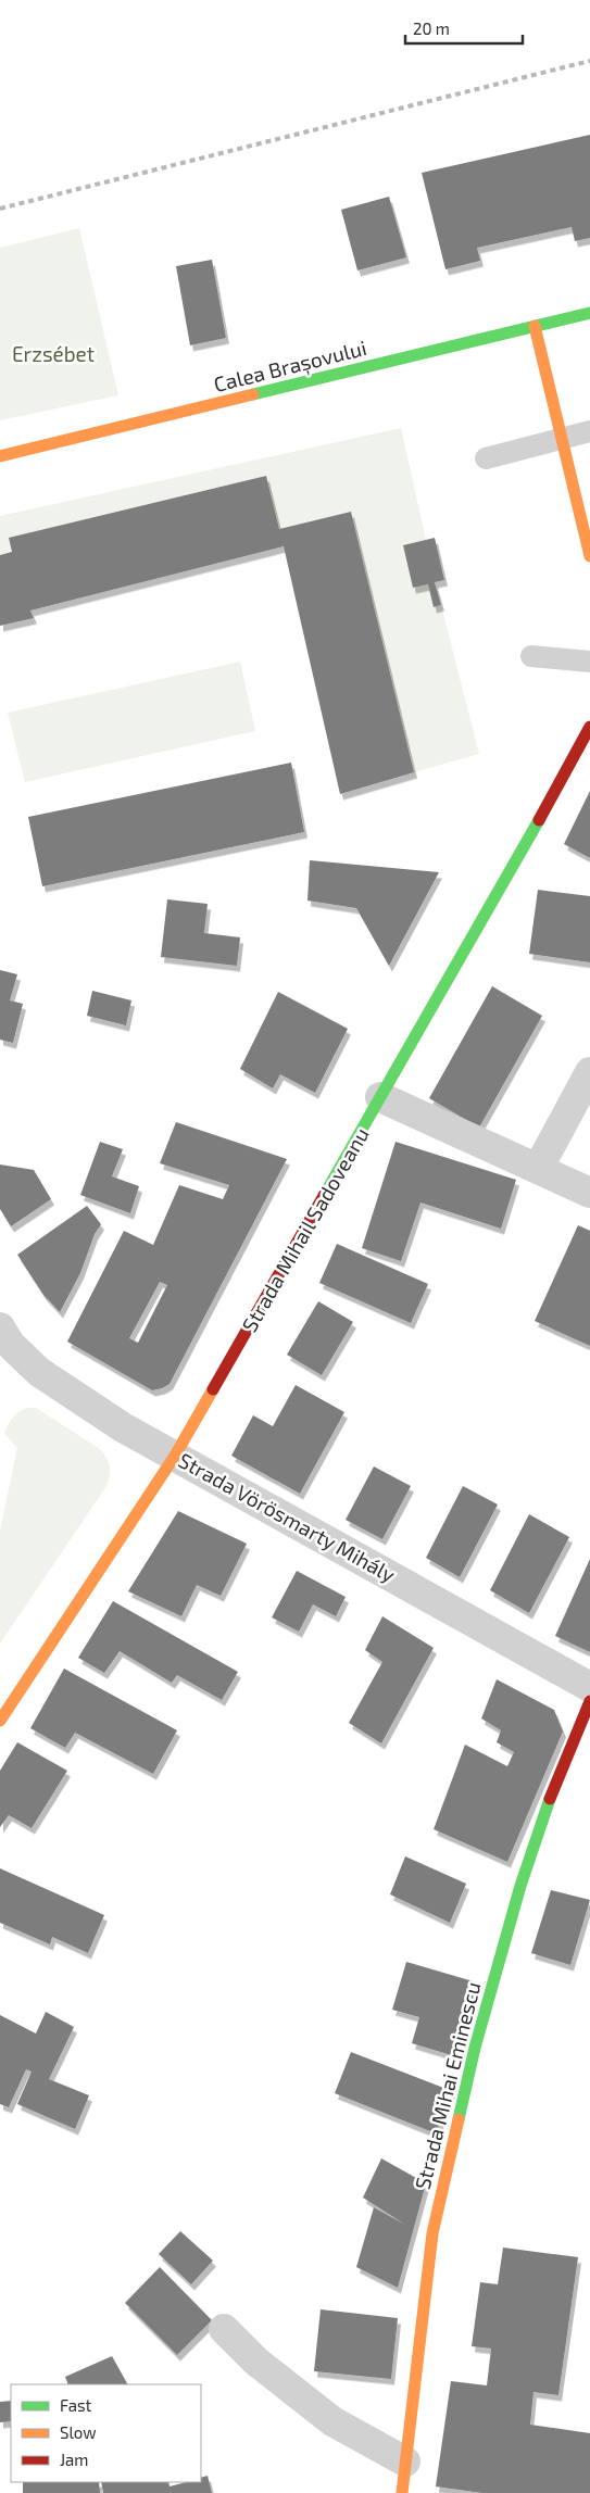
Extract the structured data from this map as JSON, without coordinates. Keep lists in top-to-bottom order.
{
  "streets": {
    "street": [
      "Calea Brașovului",
      "Strada Mihail Sadoveanu",
      "Strada Vörösmarty Mihály",
      "Strada Mihai Eminescu"
    ]
  },
  "crossings": [
    ["Strada Mihail Sadoveanu", "Strada Vörösmarty Mihály"]
  ],
  "parks": ["Erzsébet"],
  "legend": ["Fast", "Slow", "Jam"],
  "scale_bar": "20 m"
}
